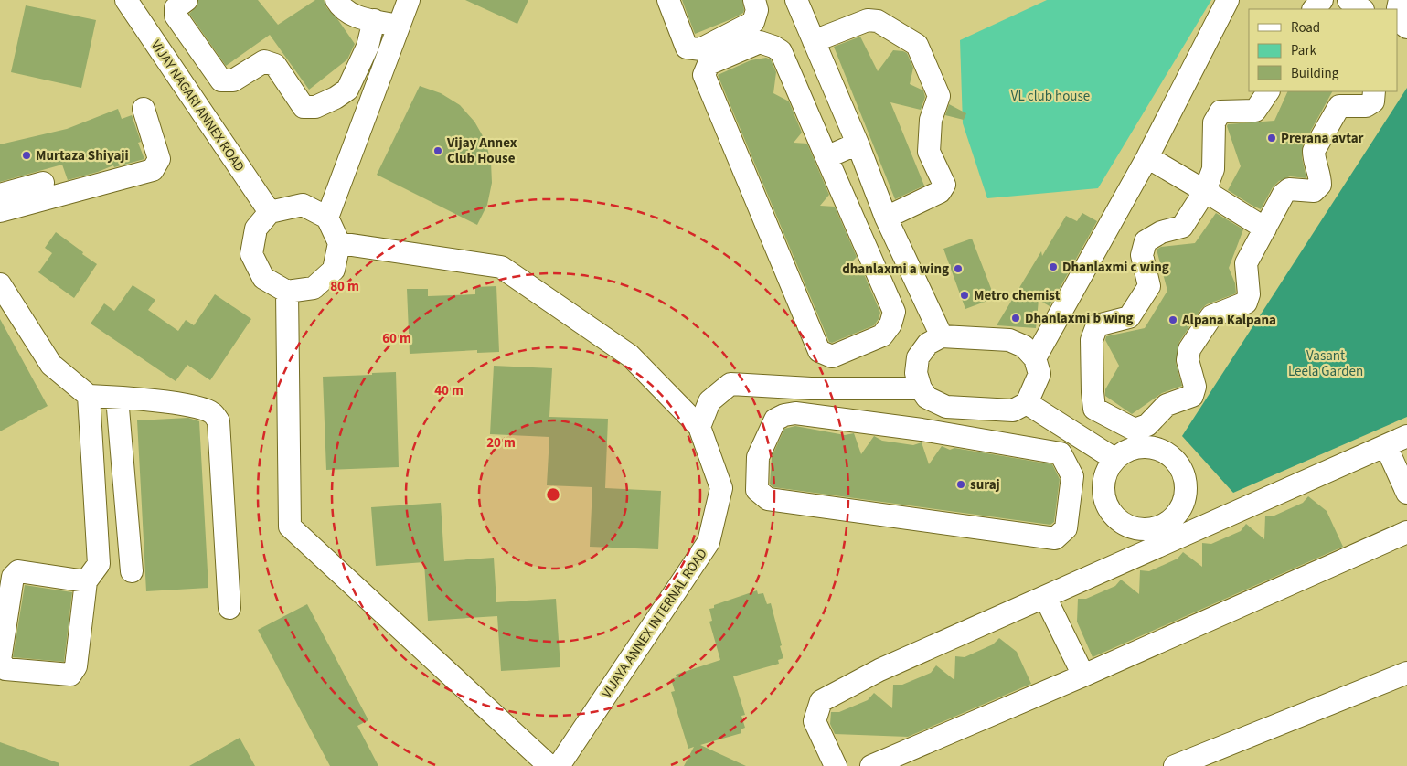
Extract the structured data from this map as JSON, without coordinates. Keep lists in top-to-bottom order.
{
  "streets": {
    "street": ["VIJAY NAGARI ANNEX ROAD", "VIJAYA ANNEX INTERNAL ROAD"]
  },
  "crossings": [
    ["VIJAY NAGARI ANNEX ROAD", "VIJAYA ANNEX INTERNAL ROAD"]
  ],
  "parks": ["VL club house", "Vasant Leela Garden"],
  "places": [
    "Prerana avtar",
    "Vijay Annex Club House",
    "Murtaza Shiyaji",
    "Dhanlaxmi c wing",
    "dhanlaxmi a wing",
    "Metro chemist",
    "Dhanlaxmi b wing",
    "Alpana Kalpana",
    "suraj"
  ],
  "legend": ["Road", "Park", "Building"],
  "rings": [
    "80 m",
    "60 m",
    "40 m",
    "20 m"
  ]
}
